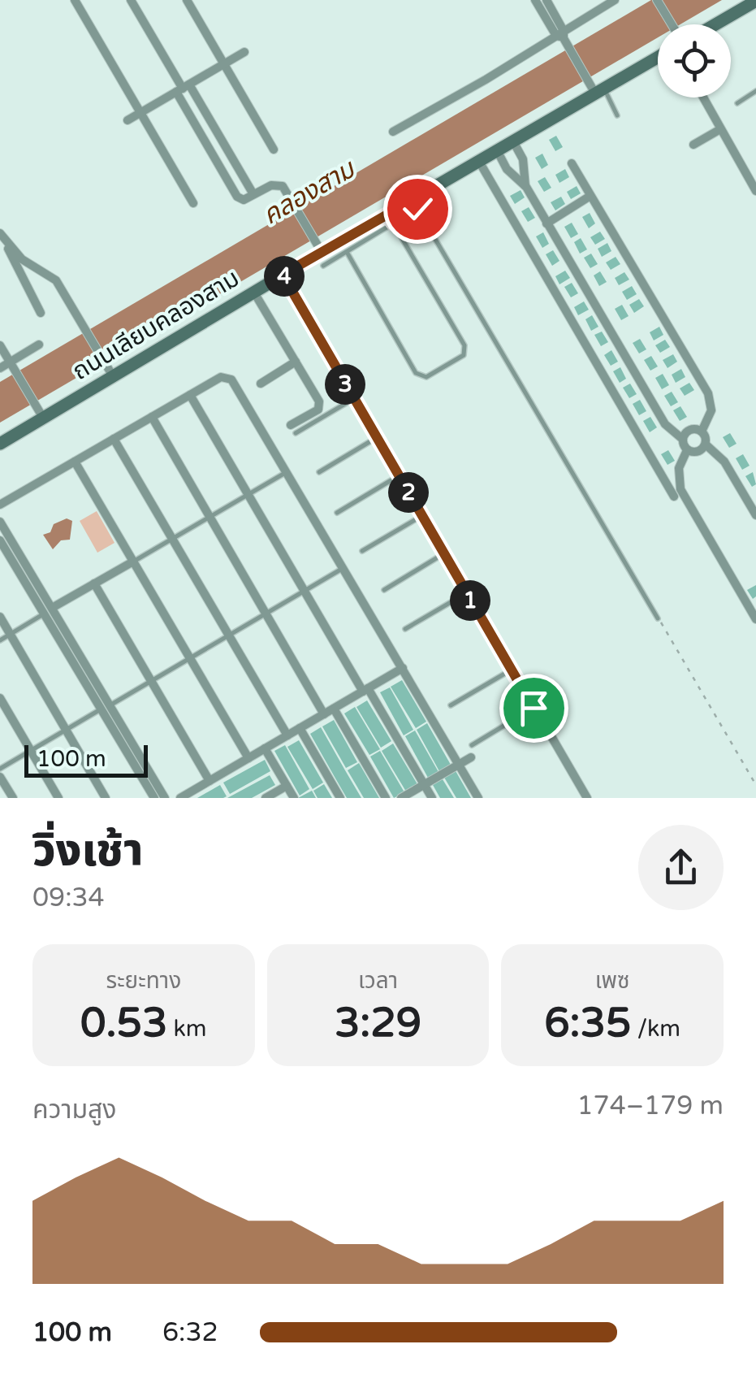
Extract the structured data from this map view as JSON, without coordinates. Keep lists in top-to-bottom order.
{
  "streets": {
    "main road": ["ถนนเลียบคลองสาม"]
  },
  "water": ["คลองสาม"],
  "scale_bar": "100 m",
  "page": {
    "pins": [
      "4",
      "3",
      "2",
      "1"
    ],
    "scale": "100 m",
    "heading": ["วิ่งเช้า", "09:34"],
    "stats": [
      ["ระยะทาง", "0.53 km"],
      ["เวลา", "3:29"],
      ["เพซ", "6:35 /km"]
    ],
    "chart": ["ความสูง", "174–179 m"],
    "list": [
      {
        "name": "100 m",
        "note": "6:32"
      }
    ]
  }
}
